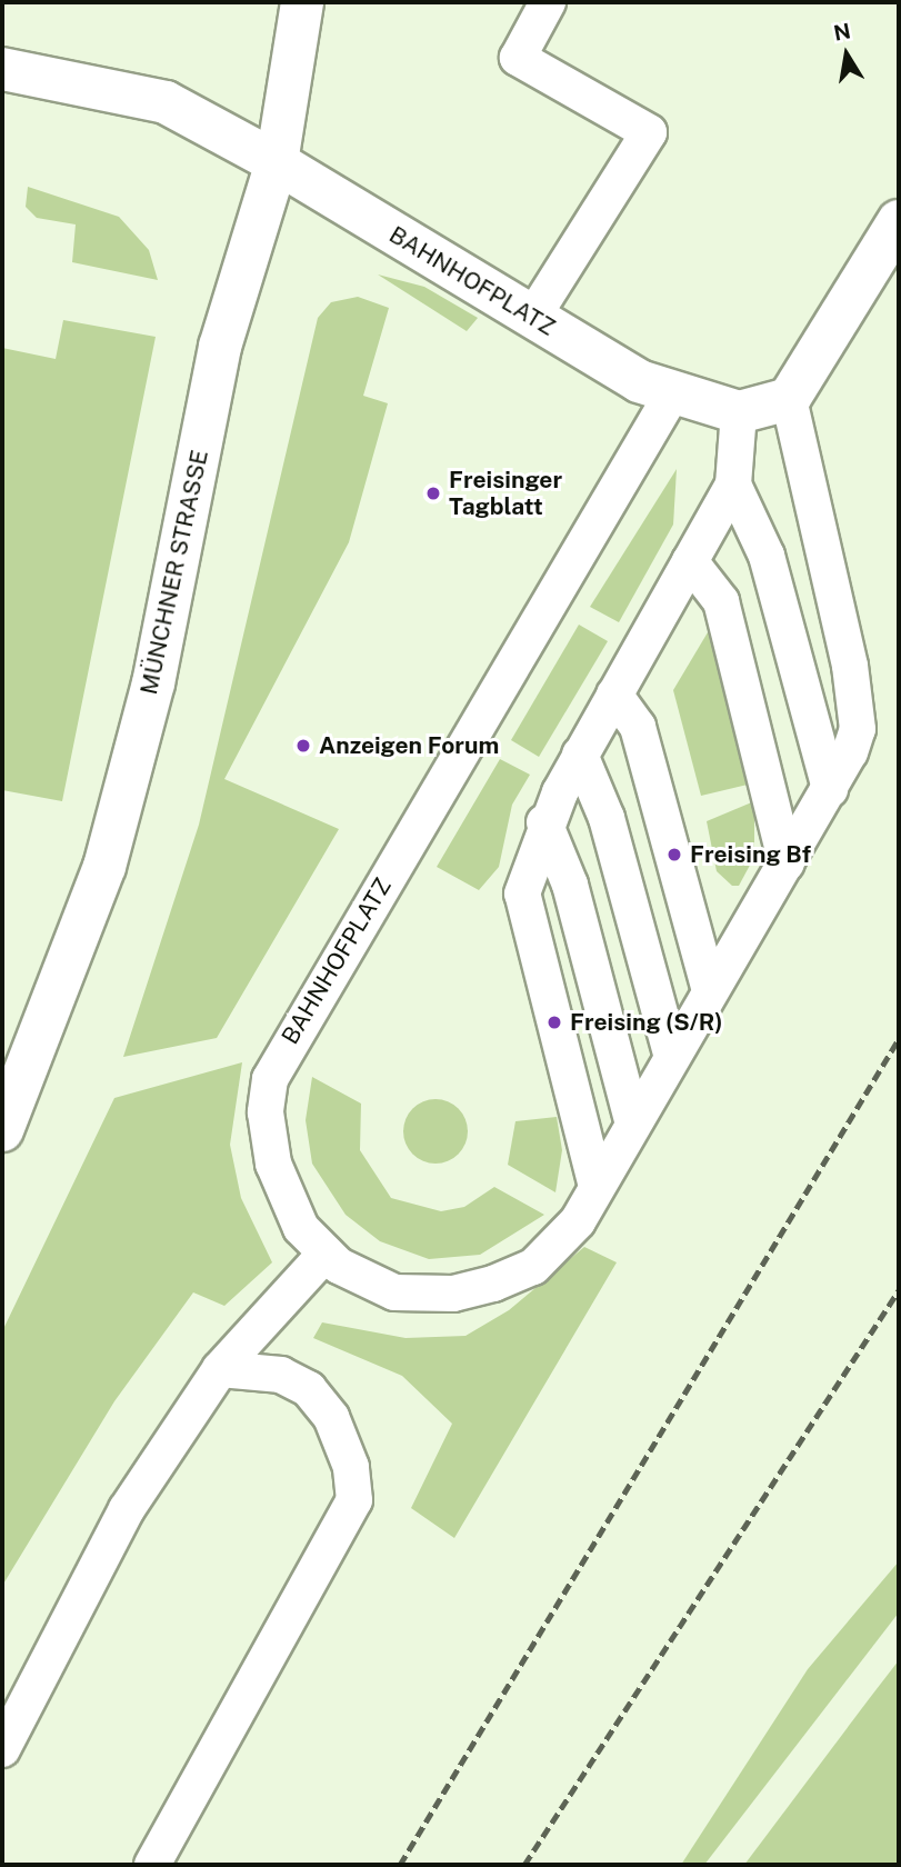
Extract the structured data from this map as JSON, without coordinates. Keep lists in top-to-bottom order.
{
  "streets": {
    "main road": ["BAHNHOFPLATZ", "MÜNCHNER STRASSE"]
  },
  "crossings": [
    ["BAHNHOFPLATZ", "MÜNCHNER STRASSE"]
  ],
  "places": [
    "Freisinger Tagblatt",
    "Anzeigen Forum",
    "Freising Bf",
    "Freising (S/R)"
  ],
  "north": "top"
}
